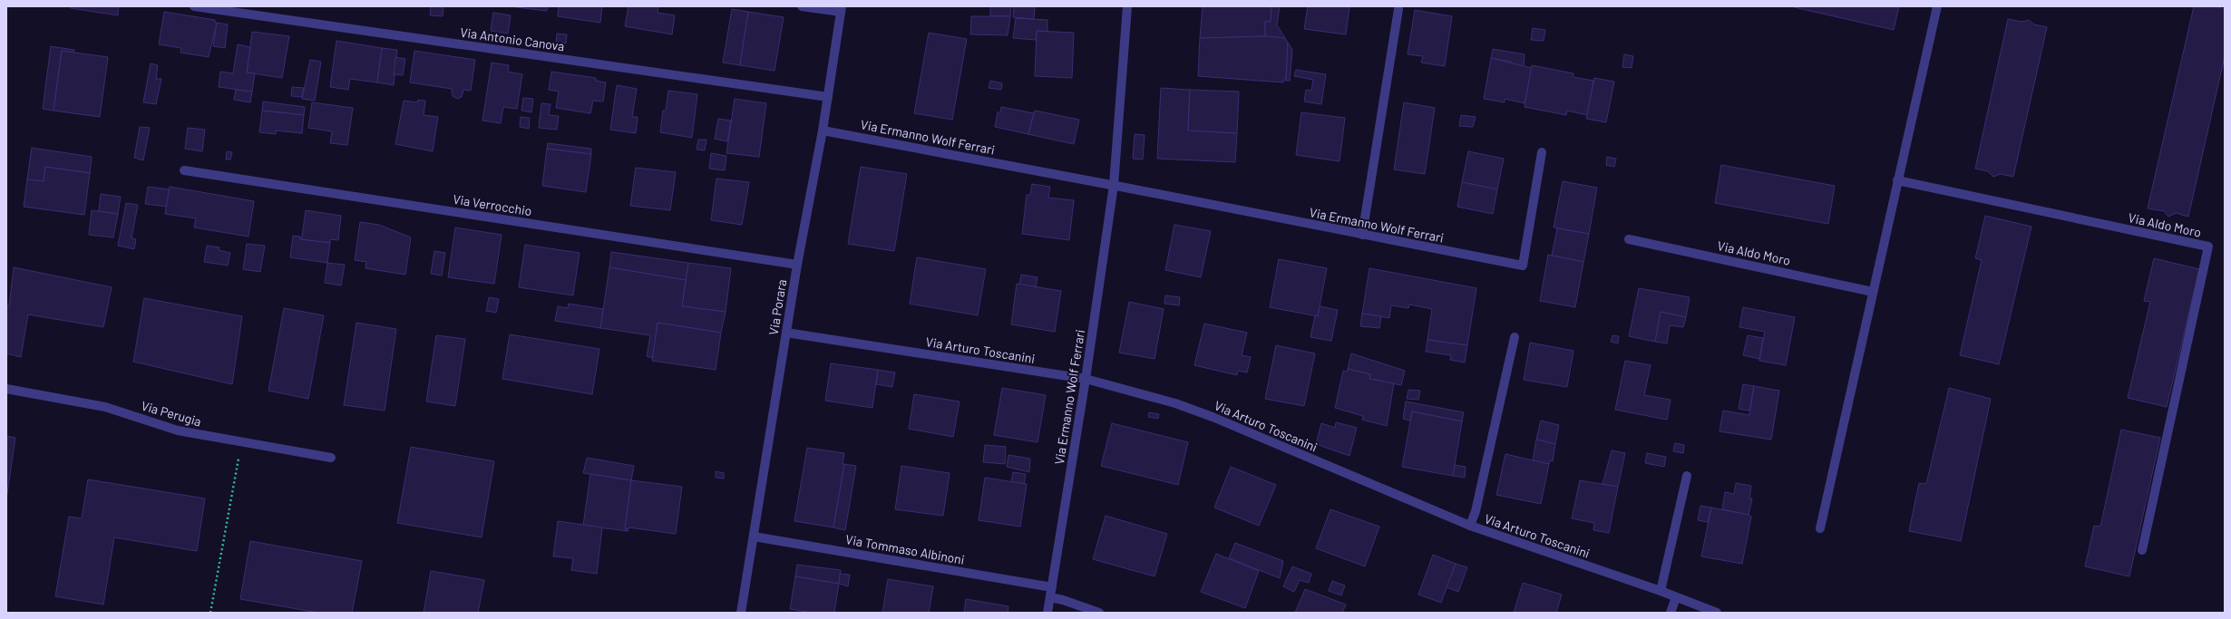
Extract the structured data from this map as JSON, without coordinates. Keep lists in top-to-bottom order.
{
  "streets": {
    "street": [
      "Via Antonio Canova",
      "Via Ermanno Wolf Ferrari",
      "Via Verrocchio",
      "Via Aldo Moro",
      "Via Porara",
      "Via Arturo Toscanini",
      "Via Perugia",
      "Via Tommaso Albinoni"
    ]
  },
  "crossings": [
    ["Via Antonio Canova", "Via Porara"],
    ["Via Ermanno Wolf Ferrari", "Via Porara"],
    ["Via Ermanno Wolf Ferrari", "Via Arturo Toscanini"],
    ["Via Ermanno Wolf Ferrari", "Via Tommaso Albinoni"],
    ["Via Verrocchio", "Via Porara"],
    ["Via Porara", "Via Arturo Toscanini"],
    ["Via Porara", "Via Tommaso Albinoni"]
  ]
}
